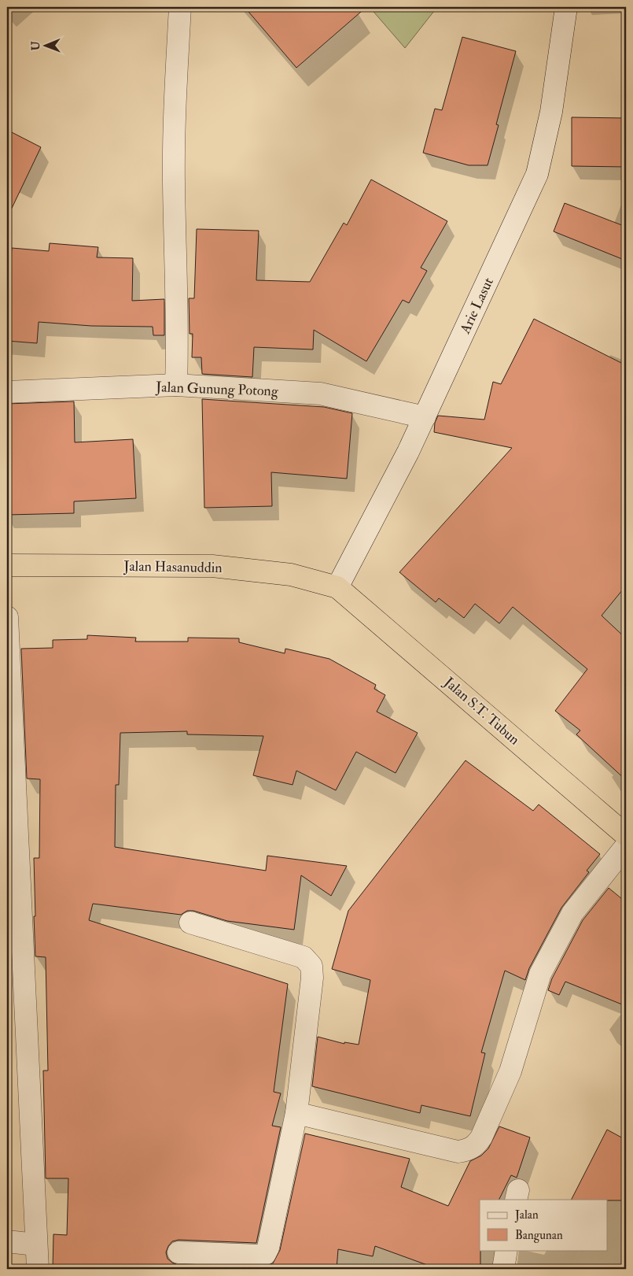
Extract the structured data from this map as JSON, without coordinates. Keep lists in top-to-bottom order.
{
  "streets": {
    "highway": ["Jalan Hasanuddin", "Jalan S.T. Tubun"],
    "street": ["Arie Lasut", "Jalan Gunung Potong"]
  },
  "crossings": [
    ["Arie Lasut", "Jalan Gunung Potong"],
    ["Arie Lasut", "Jalan Hasanuddin"],
    ["Arie Lasut", "Jalan S.T. Tubun"],
    ["Jalan Hasanuddin", "Jalan S.T. Tubun"]
  ],
  "legend": ["Jalan", "Bangunan"],
  "north": "left"
}
